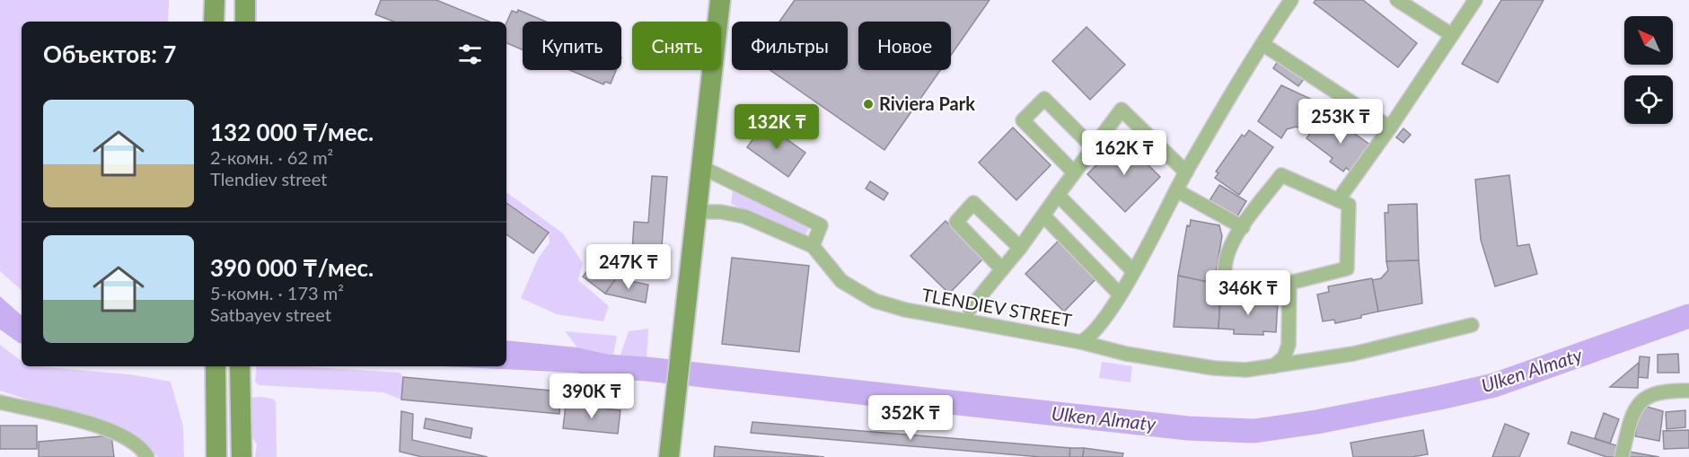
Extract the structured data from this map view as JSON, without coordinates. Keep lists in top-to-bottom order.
{
  "streets": {
    "street": ["TLENDIEV STREET"]
  },
  "water": ["Ulken Almaty"],
  "places": ["Riviera Park"],
  "north": "top left",
  "page": {
    "chip": [
      "Купить",
      "Снять",
      "Фильтры",
      "Новое"
    ],
    "heading": "Объектов: 7",
    "list": [
      {
        "name": "132 000 ₸/мес.",
        "note": "2-комн. · 62 m² · Tlendiev street"
      },
      {
        "name": "390 000 ₸/мес.",
        "note": "5-комн. · 173 m² · Satbayev street"
      }
    ],
    "price": [
      "253K ₸",
      "132K ₸",
      "162K ₸",
      "247K ₸",
      "346K ₸",
      "390K ₸",
      "352K ₸"
    ]
  }
}
